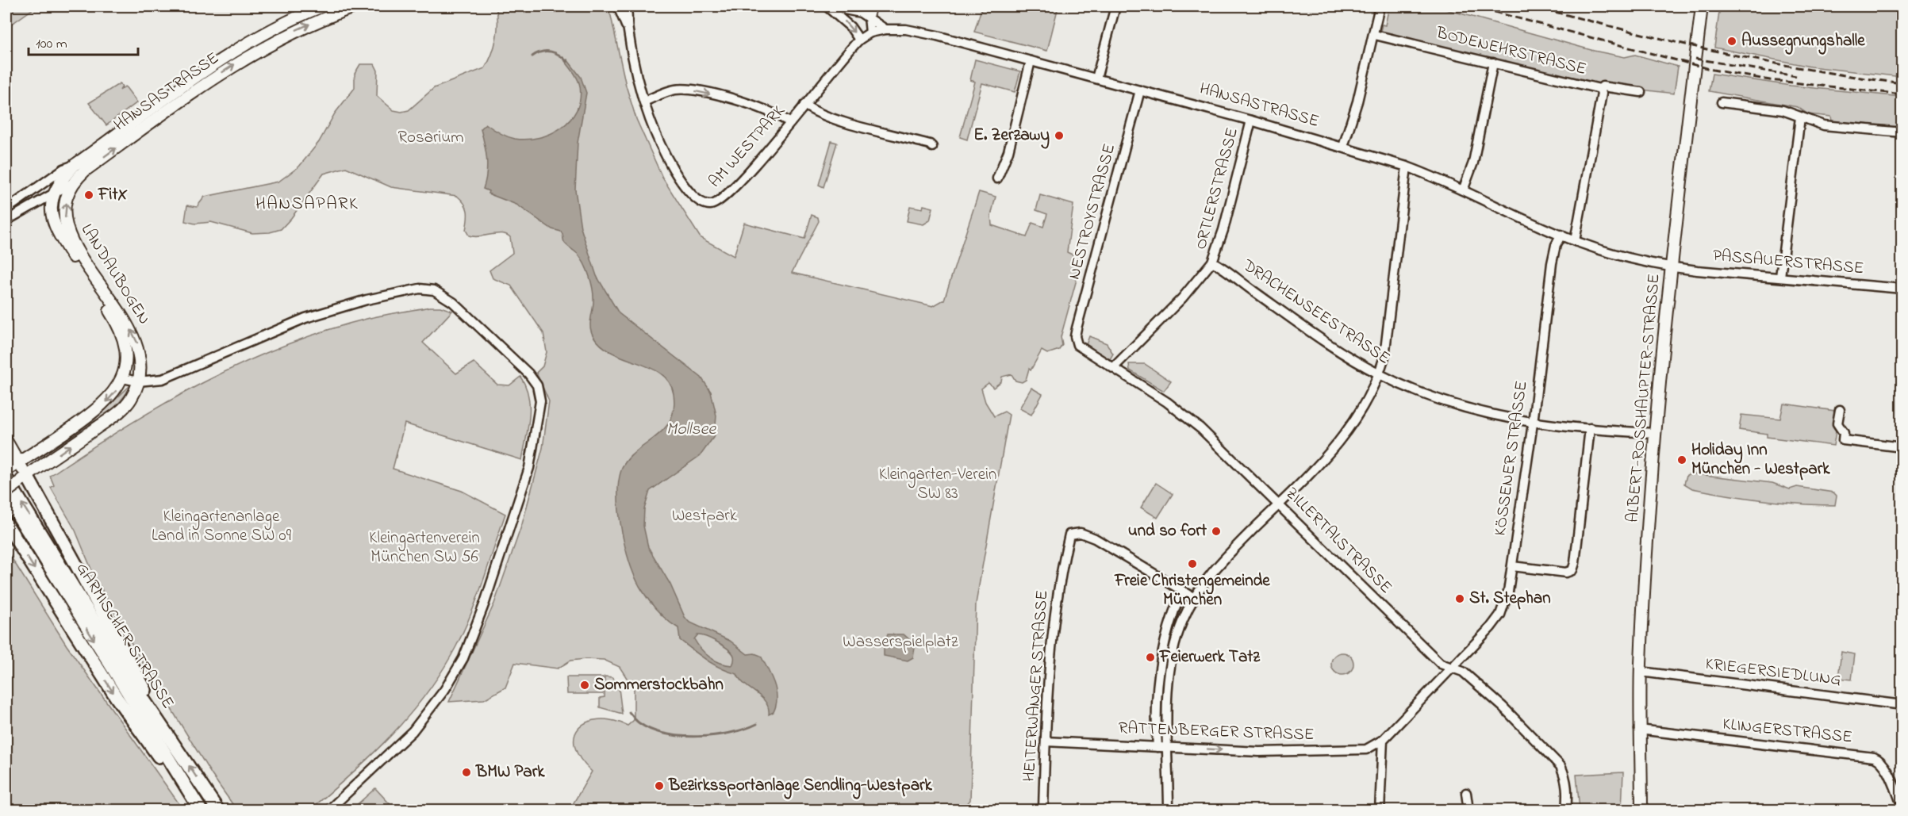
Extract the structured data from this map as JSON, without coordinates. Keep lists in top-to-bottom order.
{
  "streets": {
    "highway": ["GARMISCHER STRASSE"],
    "main road": ["HANSASTRASSE", "LANDAUBOGEN", "ALBERT-ROSSHAUPTER-STRASSE"],
    "street": [
      "BODENEHRSTRASSE",
      "AM WESTPARK",
      "ORTLERSTRASSE",
      "NESTROYSTRASSE",
      "PASSAUERSTRASSE",
      "DRACHENSEESTRASSE",
      "KÖSSENER STRASSE",
      "ZILLERTALSTRASSE",
      "KRIEGERSIEDLUNG",
      "HEITERWANGER STRASSE",
      "KLINGERSTRASSE",
      "RATTENBERGER STRASSE"
    ]
  },
  "crossings": [
    ["HANSASTRASSE", "AM WESTPARK"],
    ["HANSASTRASSE", "ORTLERSTRASSE"],
    ["HANSASTRASSE", "NESTROYSTRASSE"],
    ["HANSASTRASSE", "PASSAUERSTRASSE"],
    ["HANSASTRASSE", "LANDAUBOGEN"],
    ["HANSASTRASSE", "ALBERT-ROSSHAUPTER-STRASSE"],
    ["HANSASTRASSE", "KÖSSENER STRASSE"],
    ["ORTLERSTRASSE", "DRACHENSEESTRASSE"],
    ["ORTLERSTRASSE", "ZILLERTALSTRASSE"],
    ["NESTROYSTRASSE", "ZILLERTALSTRASSE"],
    ["PASSAUERSTRASSE", "ALBERT-ROSSHAUPTER-STRASSE"],
    ["LANDAUBOGEN", "GARMISCHER STRASSE"],
    ["DRACHENSEESTRASSE", "ALBERT-ROSSHAUPTER-STRASSE"],
    ["DRACHENSEESTRASSE", "KÖSSENER STRASSE"],
    ["ALBERT-ROSSHAUPTER-STRASSE", "KRIEGERSIEDLUNG"],
    ["ALBERT-ROSSHAUPTER-STRASSE", "KLINGERSTRASSE"],
    ["KÖSSENER STRASSE", "ZILLERTALSTRASSE"],
    ["KÖSSENER STRASSE", "RATTENBERGER STRASSE"],
    ["HEITERWANGER STRASSE", "RATTENBERGER STRASSE"]
  ],
  "one_way": ["RATTENBERGER STRASSE"],
  "districts": ["HANSAPARK"],
  "water": ["Mollsee"],
  "parks": [
    "Rosarium",
    "Kleingarten-Verein SW 83",
    "Westpark",
    "Kleingartenanlage Land in Sonne SW 09",
    "Kleingartenverein München SW 56",
    "Wasserspielplatz"
  ],
  "places": [
    "Aussegnungshalle",
    "E. Zerzawy",
    "FitX",
    "Holiday Inn München - Westpark",
    "und so fort",
    "Freie Christengemeinde München",
    "St. Stephan",
    "Feierwerk Tatz",
    "Sommerstockbahn",
    "BMW Park",
    "Bezirkssportanlage Sendling-Westpark"
  ],
  "scale_bar": "100 m"
}
